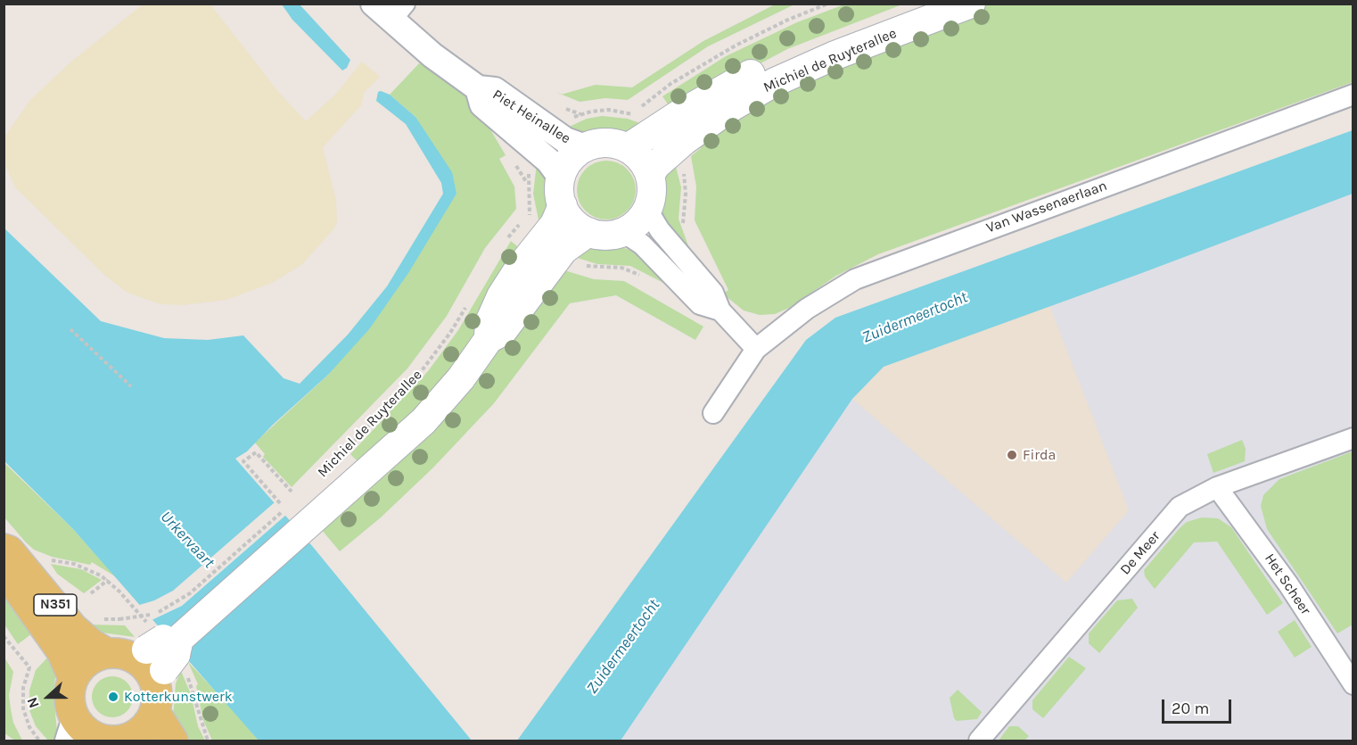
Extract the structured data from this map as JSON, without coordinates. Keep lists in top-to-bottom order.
{
  "streets": {
    "main road": ["Michiel de Ruyterallee", "N351"],
    "street": [
      "Piet Heinallee",
      "Van Wassenaerlaan",
      "De Meer",
      "Het Scheer"
    ]
  },
  "crossings": [
    ["Michiel de Ruyterallee", "Piet Heinallee"],
    ["Michiel de Ruyterallee", "N351"],
    ["De Meer", "Het Scheer"]
  ],
  "water": ["Zuidermeertocht", "Urkervaart"],
  "places": ["Firda", "Kotterkunstwerk"],
  "scale_bar": "20 m",
  "north": "left"
}
